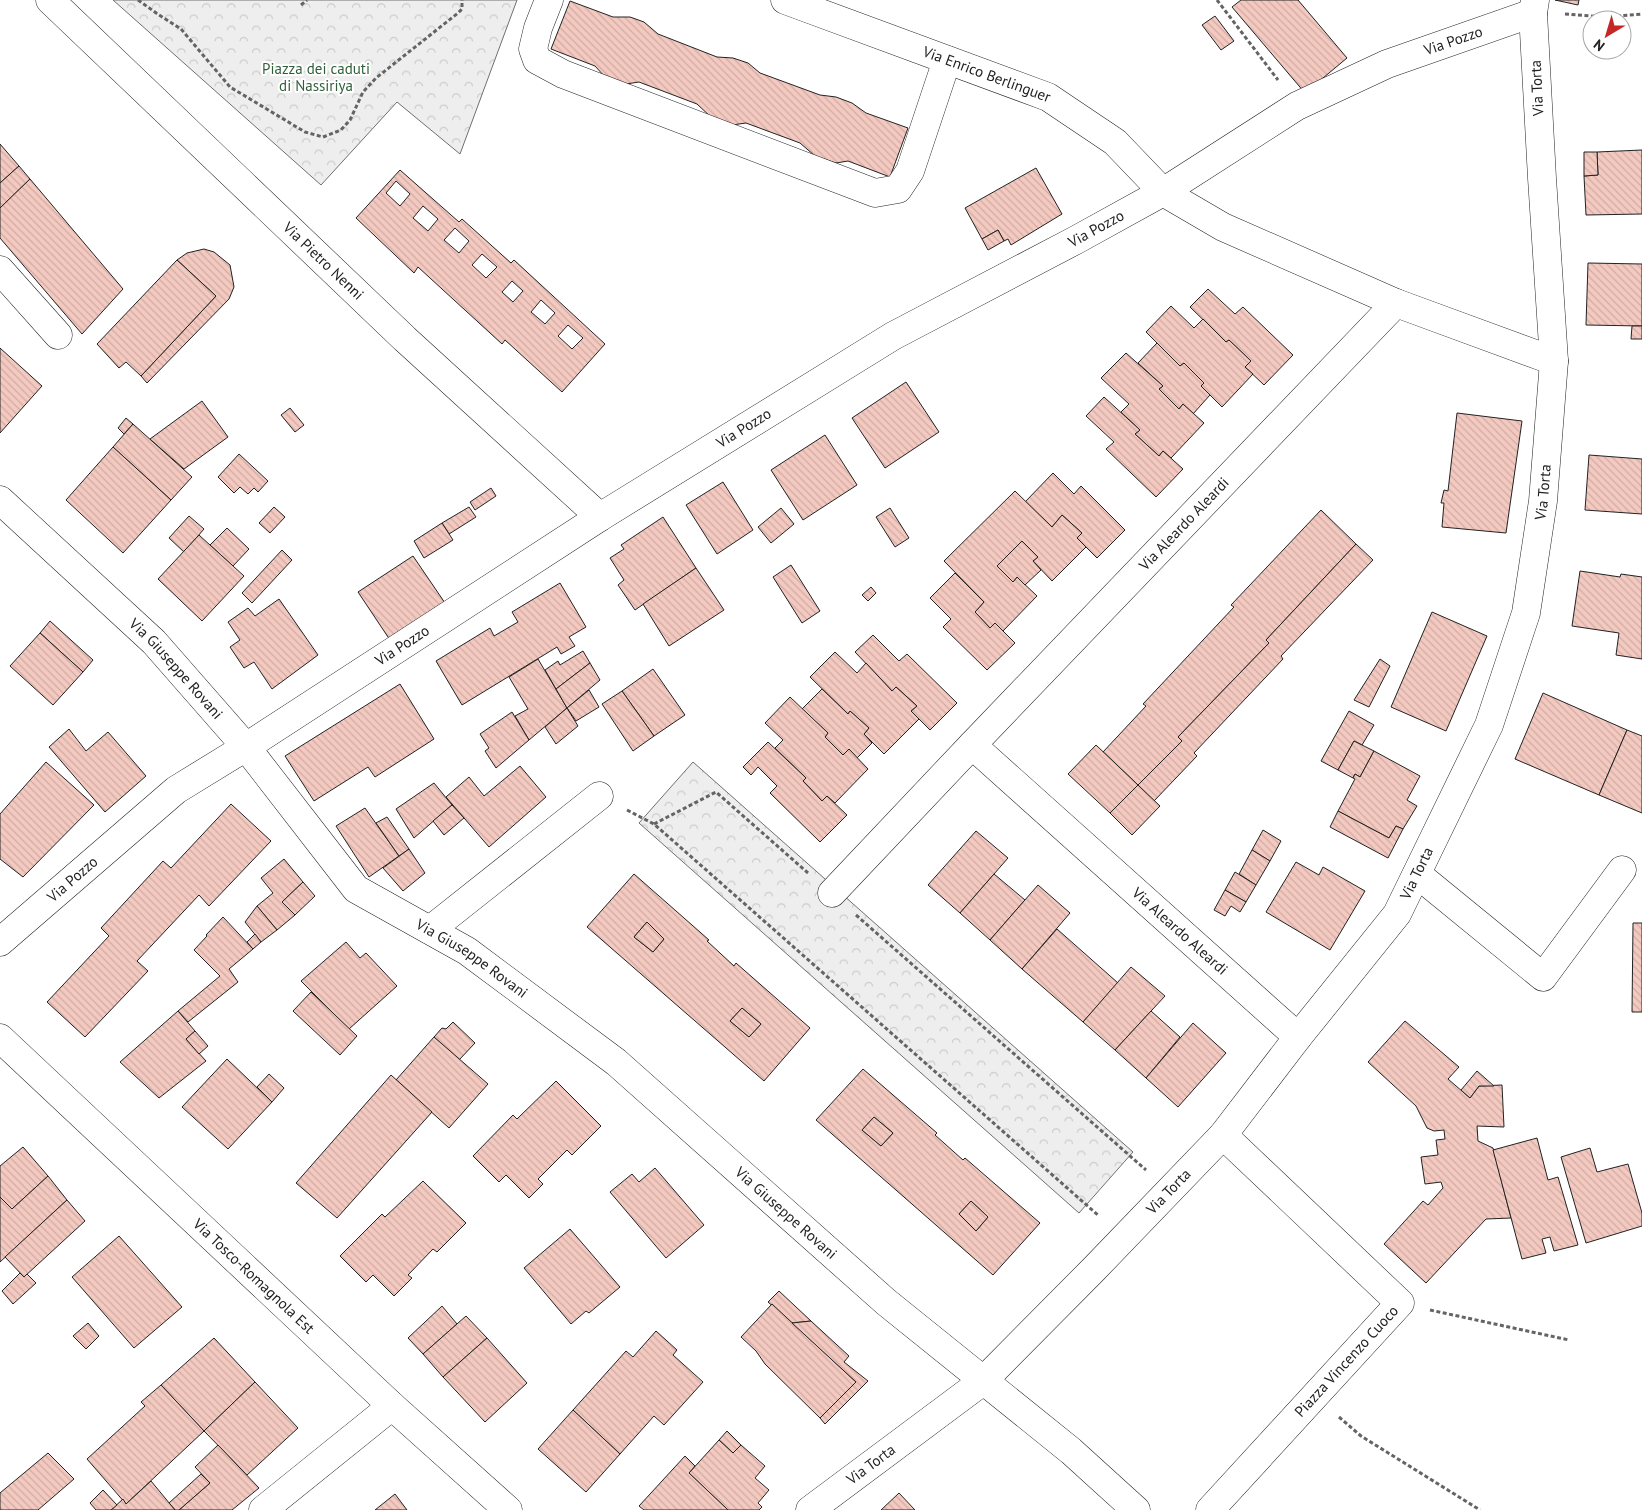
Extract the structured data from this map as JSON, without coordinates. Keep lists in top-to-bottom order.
{
  "streets": {
    "street": [
      "Via Pozzo",
      "Via Enrico Berlinguer",
      "Via Torta",
      "Via Pietro Nenni",
      "Via Aleardo Aleardi",
      "Via Giuseppe Rovani",
      "Via Tosco-Romagnola Est",
      "Piazza Vincenzo Cuoco"
    ]
  },
  "crossings": [
    ["Via Pozzo", "Via Enrico Berlinguer"],
    ["Via Pozzo", "Via Torta"],
    ["Via Pozzo", "Via Pietro Nenni"],
    ["Via Pozzo", "Via Giuseppe Rovani"],
    ["Via Torta", "Via Aleardo Aleardi"],
    ["Via Torta", "Via Giuseppe Rovani"],
    ["Via Torta", "Piazza Vincenzo Cuoco"]
  ],
  "parks": ["Piazza dei caduti di Nassiriya"],
  "north": "bottom left"
}
